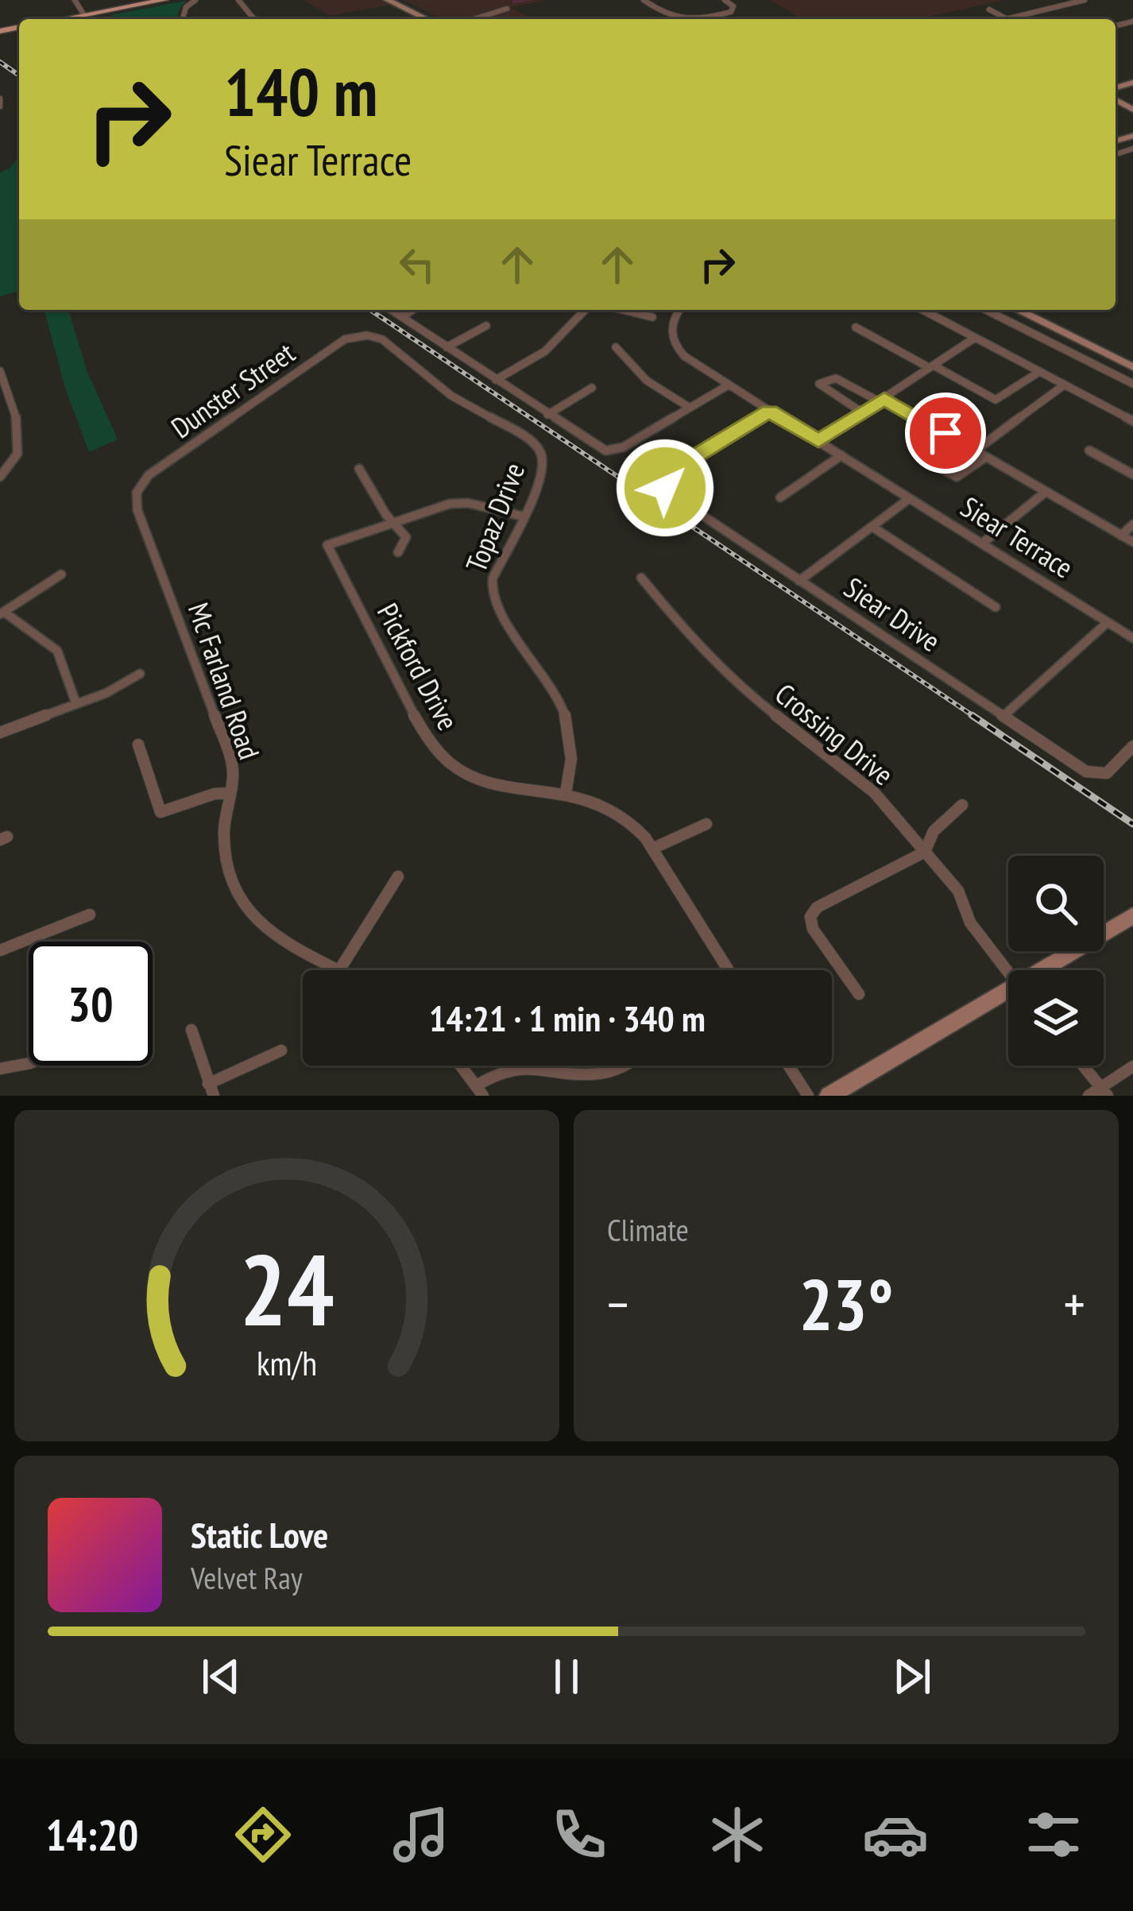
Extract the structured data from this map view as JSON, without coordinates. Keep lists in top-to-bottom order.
{
  "streets": {
    "street": [
      "Dunster Street",
      "Topaz Drive",
      "Siear Terrace",
      "Siear Drive",
      "Pickford Drive",
      "Mc Farland Road",
      "Crossing Drive"
    ]
  },
  "crossings": [
    ["Dunster Street", "Topaz Drive"],
    ["Dunster Street", "Mc Farland Road"],
    ["Topaz Drive", "Pickford Drive"],
    ["Siear Terrace", "Siear Drive"]
  ],
  "page": {
    "turn": ["140 m", "Siear Terrace"],
    "limit": "30",
    "trip": "14:21 · 1 min · 340 m",
    "tile": "Climate",
    "heat": ["−", "23°", "+"],
    "song": ["Static Love", "Velvet Ray"],
    "tabs": "14:20",
    "gauge": ["24", "km/h"]
  }
}
